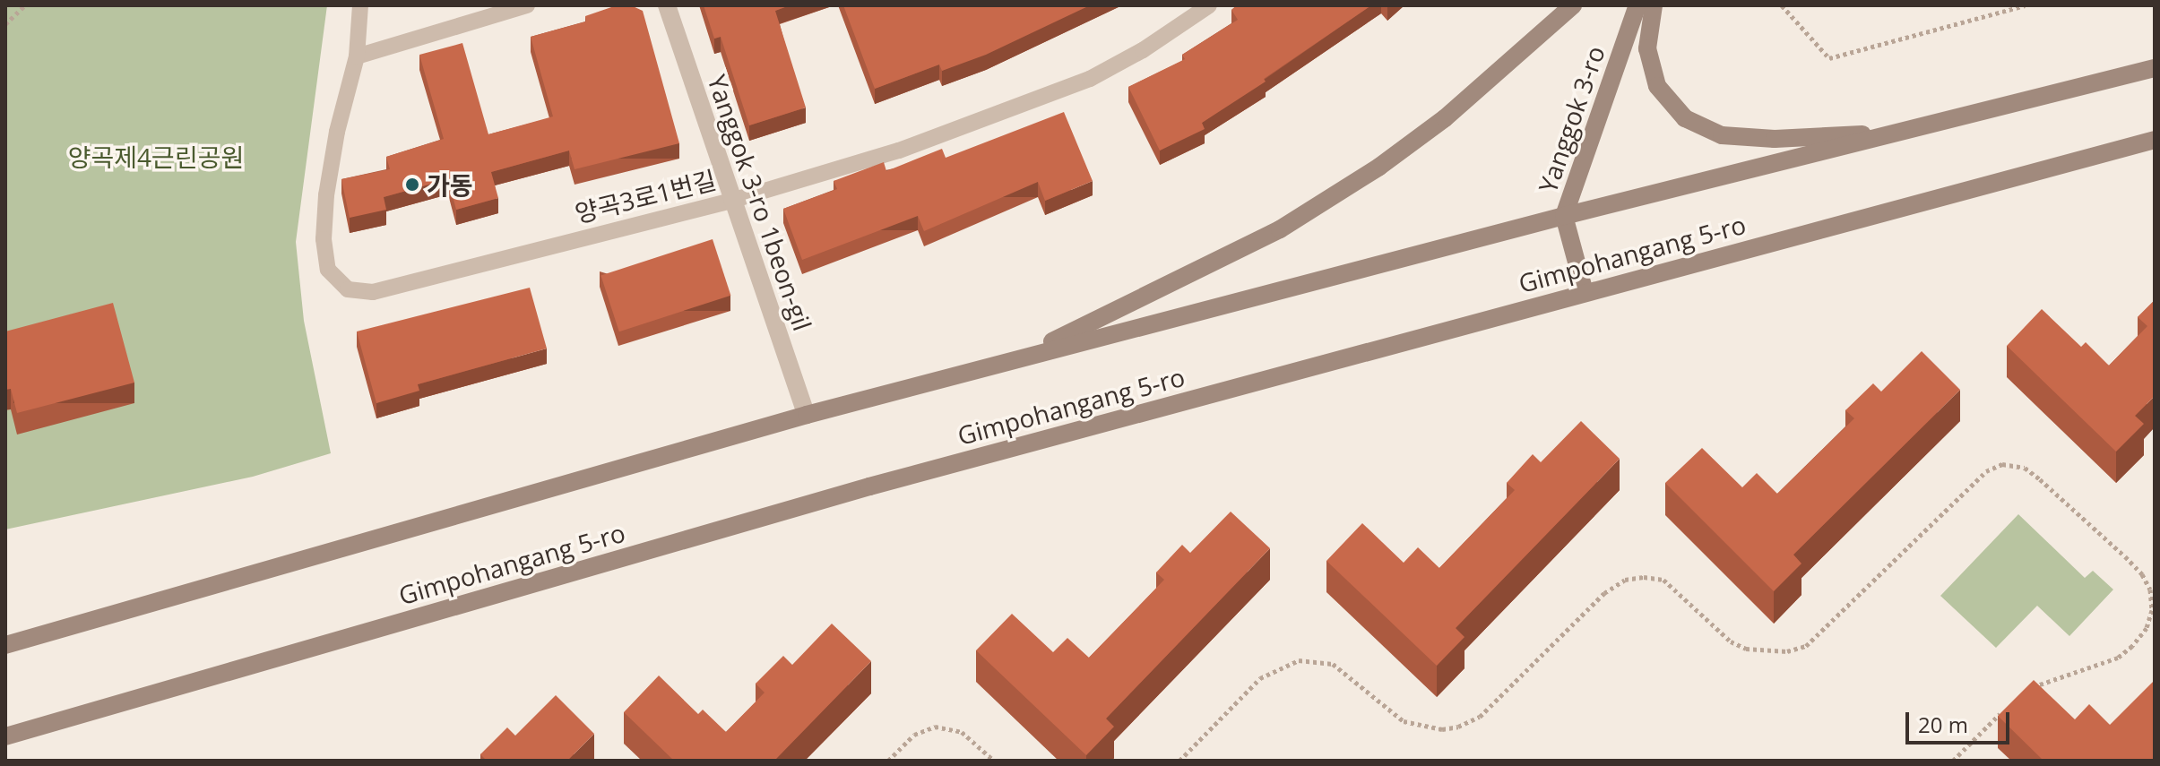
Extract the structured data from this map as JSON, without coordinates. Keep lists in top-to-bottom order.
{
  "streets": {
    "street": ["Yanggok 3-ro", "Yanggok 3-ro 1beon-gil", "Gimpohangang 5-ro"],
    "lane": ["양곡3로1번길"]
  },
  "crossings": [
    ["Yanggok 3-ro", "Gimpohangang 5-ro"],
    ["양곡3로1번길", "Yanggok 3-ro 1beon-gil"],
    ["Yanggok 3-ro 1beon-gil", "Gimpohangang 5-ro"]
  ],
  "parks": ["양곡제4근린공원"],
  "places": ["가동"],
  "scale_bar": "20 m"
}
